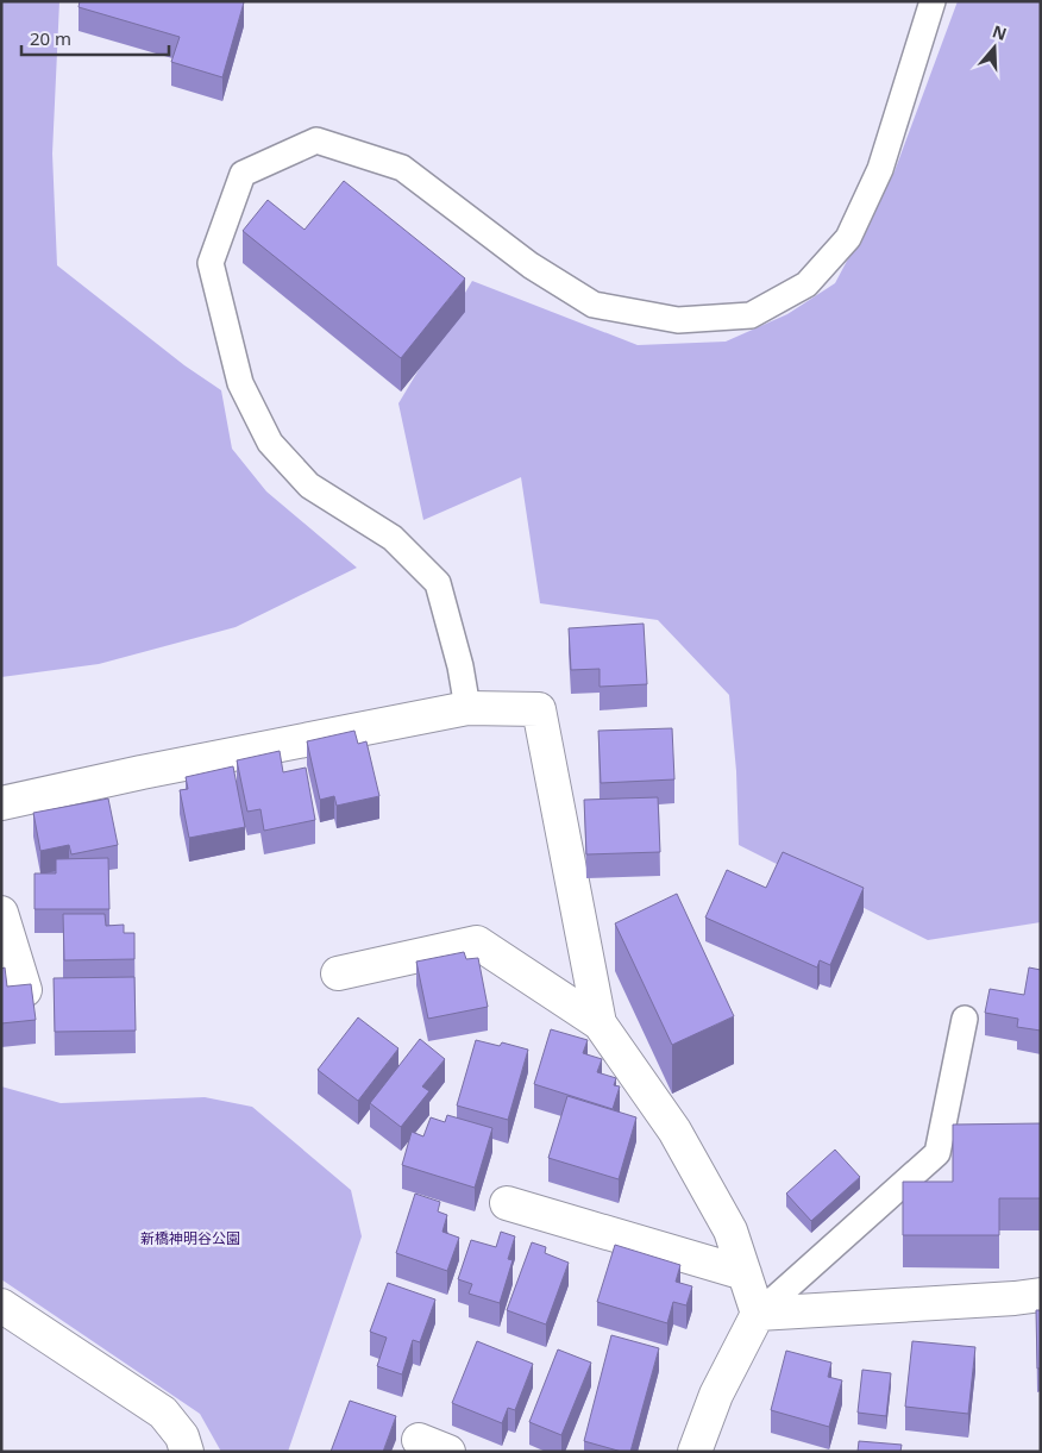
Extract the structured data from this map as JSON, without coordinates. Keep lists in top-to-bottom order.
{
  "parks": ["新橋神明谷公園"],
  "scale_bar": "20 m",
  "north": "top"
}
